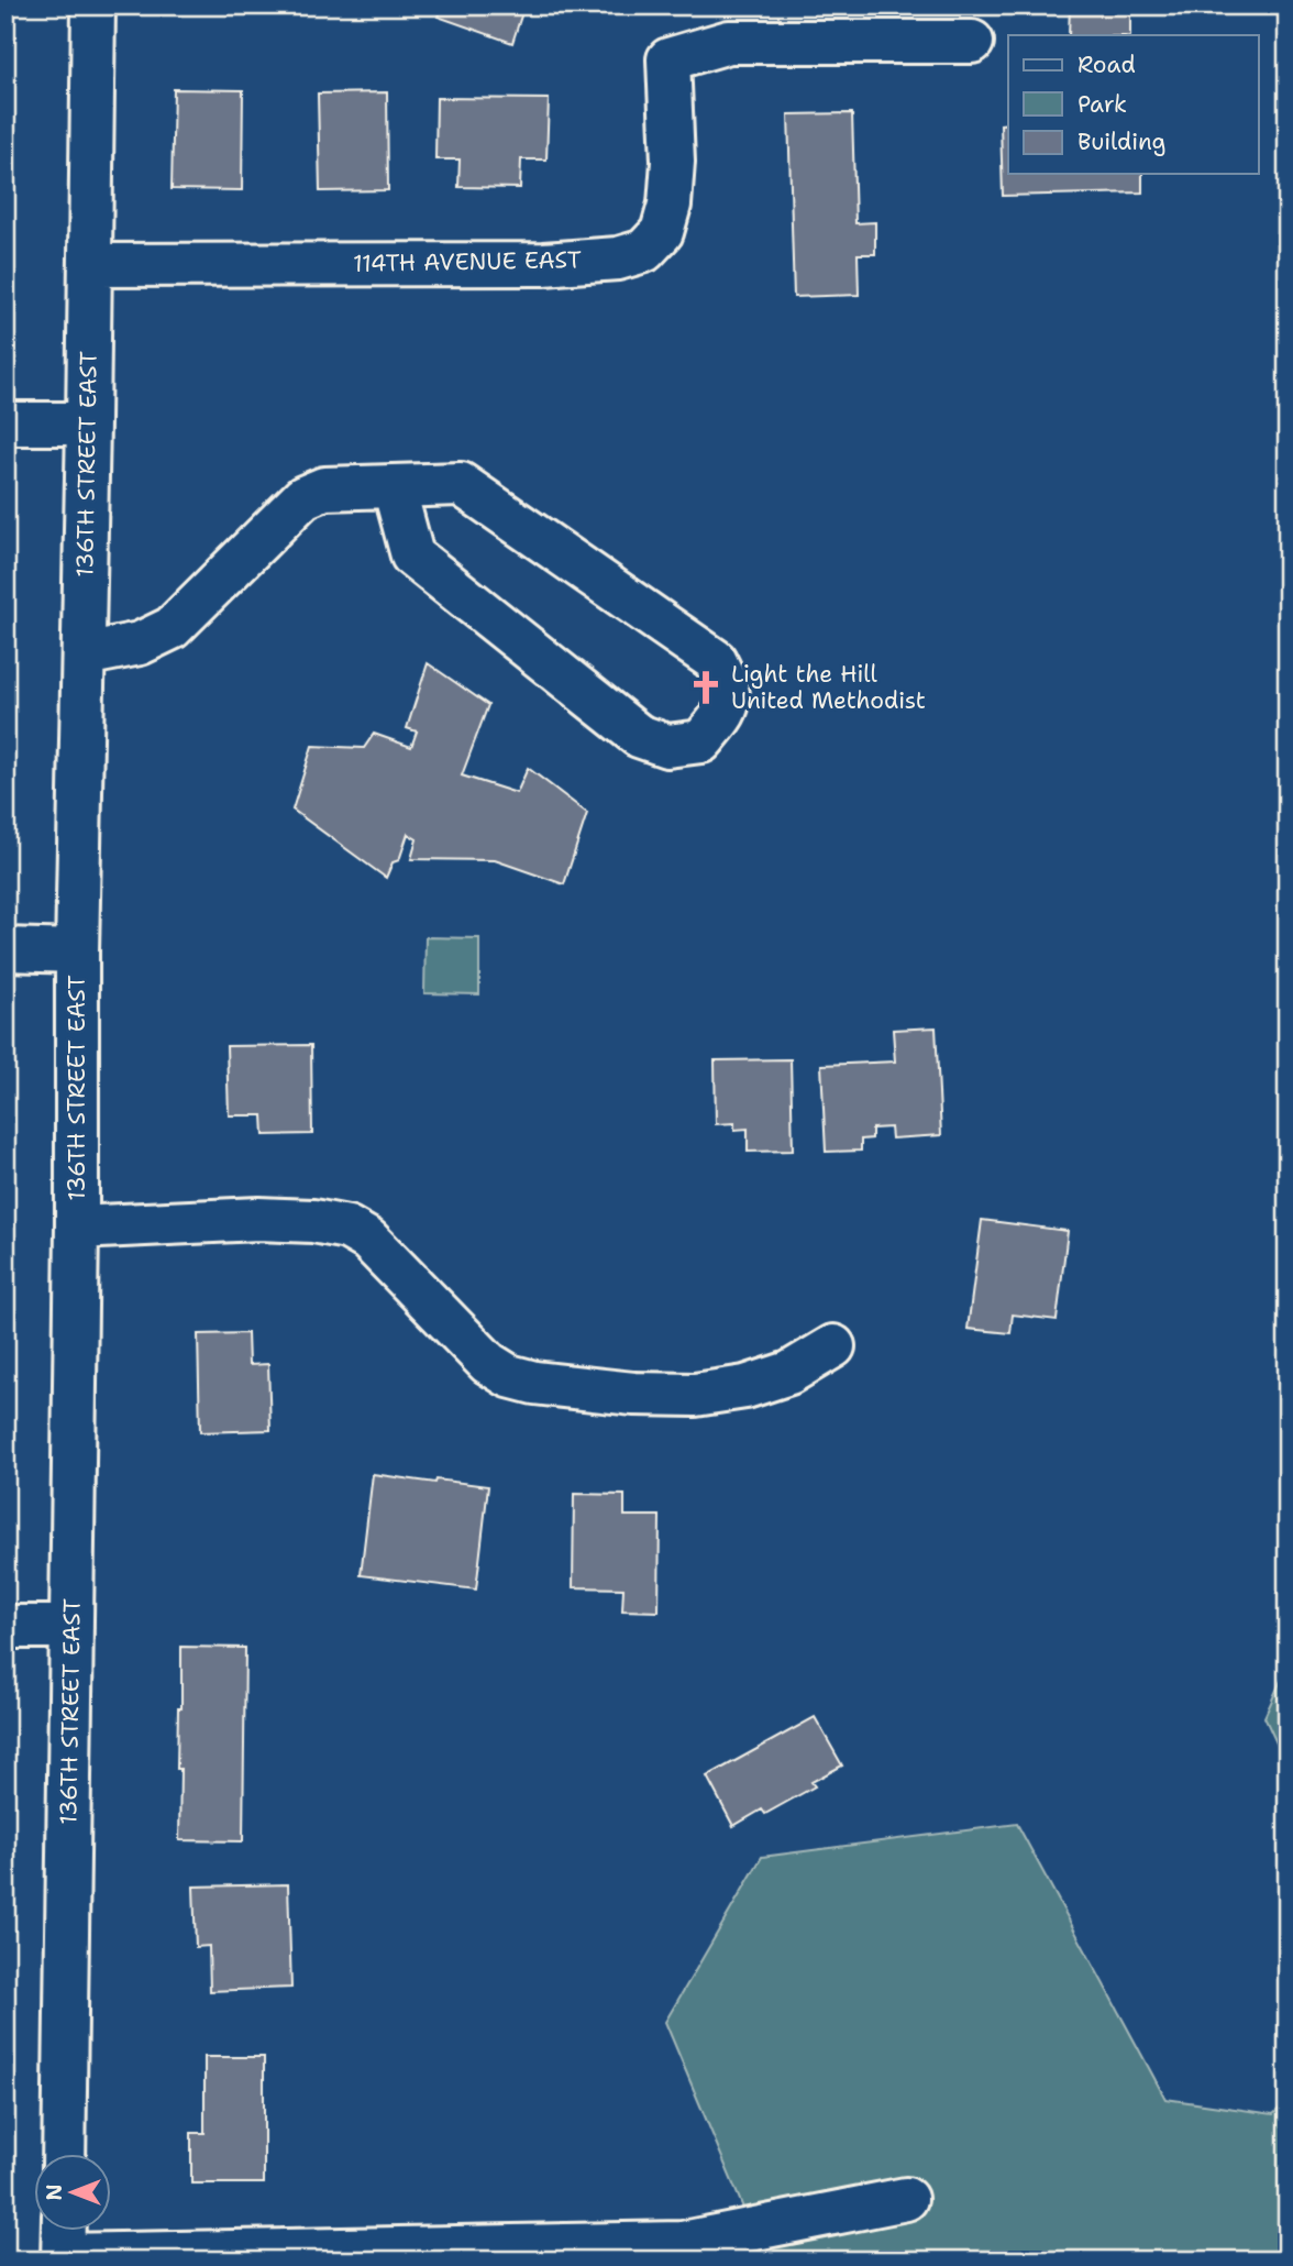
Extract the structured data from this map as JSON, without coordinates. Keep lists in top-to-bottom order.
{
  "streets": {
    "street": ["114TH AVENUE EAST", "136TH STREET EAST"]
  },
  "crossings": [
    ["114TH AVENUE EAST", "136TH STREET EAST"]
  ],
  "places": {
    "church": ["Light the Hill United Methodist"]
  },
  "legend": ["Road", "Park", "Building"],
  "north": "left"
}
